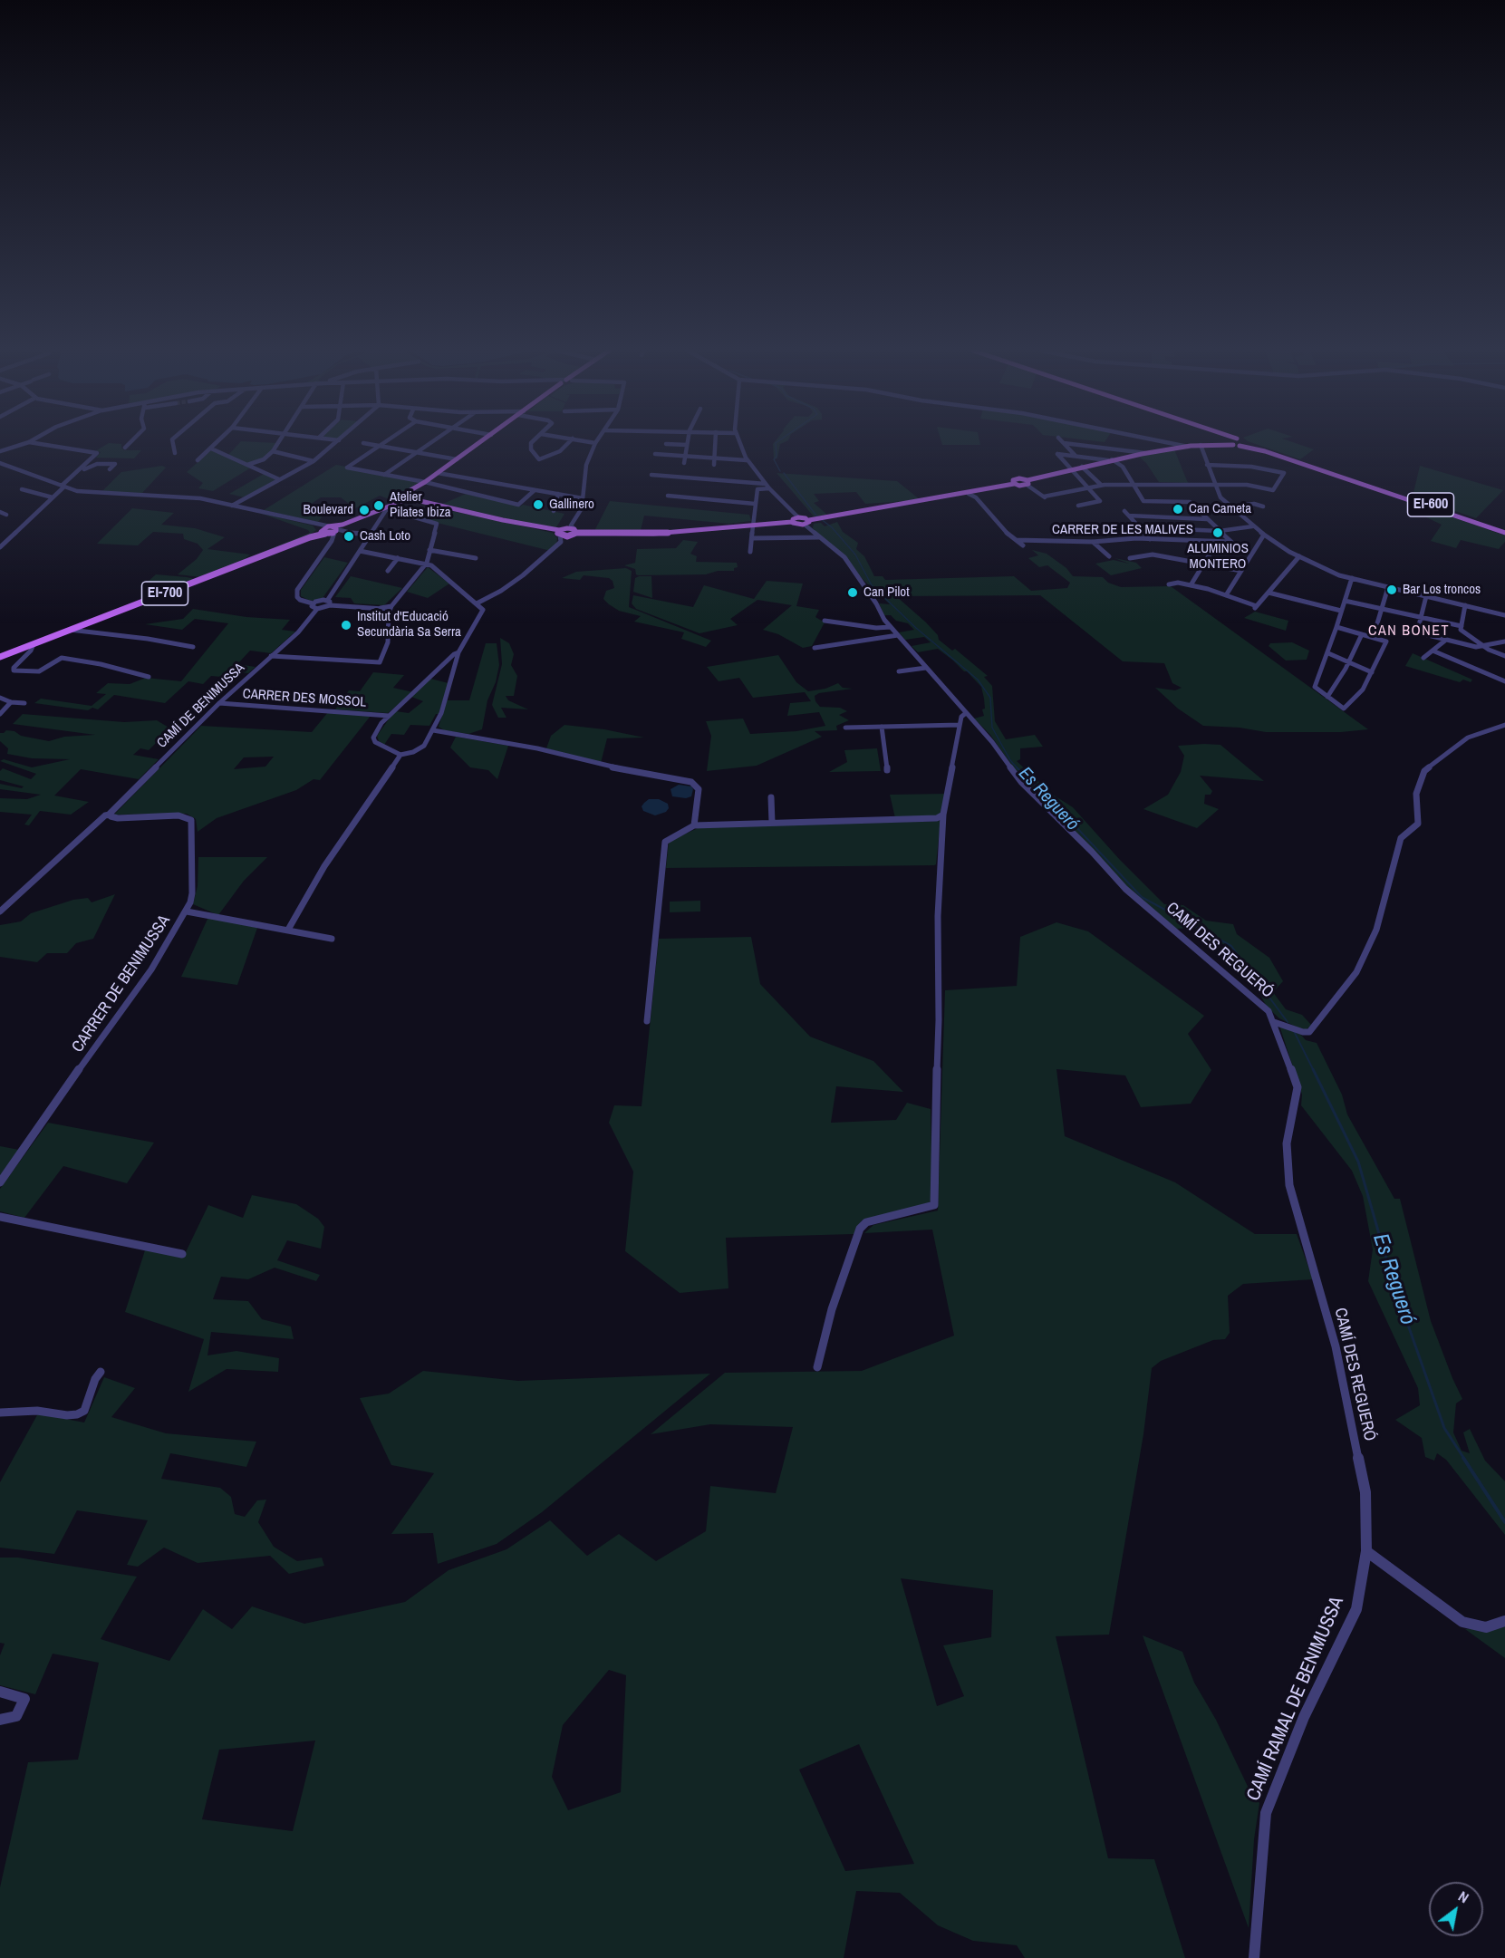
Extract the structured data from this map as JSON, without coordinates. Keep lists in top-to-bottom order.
{
  "streets": {
    "main road": ["EI-600", "EI-700"],
    "street": [
      "CARRER DE LES MALIVES",
      "CARRER DES MOSSOL",
      "CAMÍ DE BENIMUSSA",
      "CAMÍ DES REGUERÓ",
      "CARRER DE BENIMUSSA",
      "CAMÍ RAMAL DE BENIMUSSA"
    ]
  },
  "crossings": [
    ["CARRER DES MOSSOL", "CAMÍ DE BENIMUSSA"],
    ["CAMÍ DE BENIMUSSA", "CARRER DE BENIMUSSA"],
    ["CAMÍ DES REGUERÓ", "CAMÍ RAMAL DE BENIMUSSA"]
  ],
  "districts": ["CAN BONET"],
  "water": ["Es Regueró"],
  "places": [
    "Gallinero",
    "Atelier Pilates Ibiza",
    "Can Cameta",
    "Boulevard",
    "ALUMINIOS MONTERO",
    "Cash Loto",
    "Bar Los troncos",
    "Can Pilot",
    "Institut d'Educació Secundària Sa Serra"
  ],
  "north": "top right"
}
